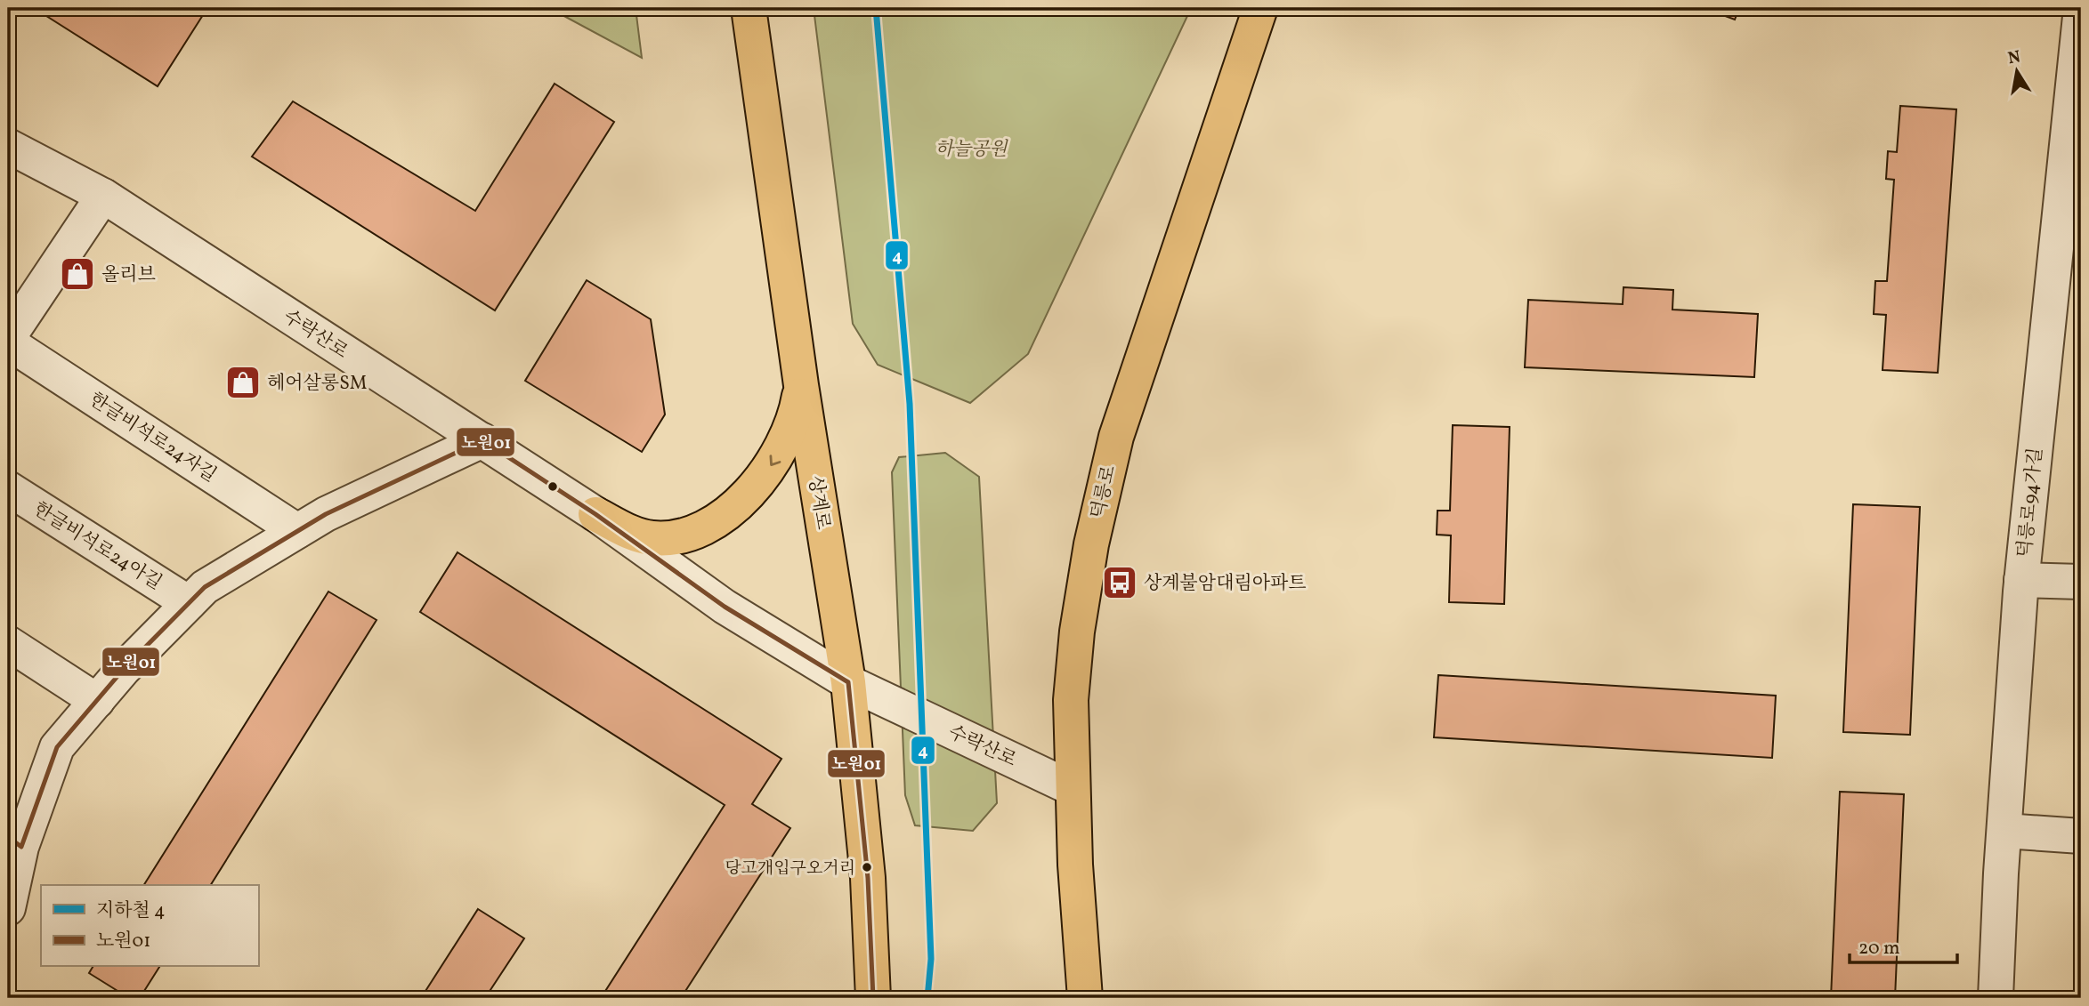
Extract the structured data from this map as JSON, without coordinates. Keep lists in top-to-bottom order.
{
  "streets": {
    "main road": ["덕릉로", "상계로"],
    "street": [
      "수락산로",
      "한글비석로24자길",
      "덕릉로94가길",
      "한글비석로24아길"
    ]
  },
  "crossings": [
    ["수락산로", "한글비석로24자길"],
    ["수락산로", "덕릉로"],
    ["수락산로", "상계로"]
  ],
  "parks": ["하늘공원"],
  "places": {
    "shop": ["올리브", "헤어살롱SM"],
    "bus stop": ["상계불암대림아파트"],
    "other": ["당고개입구오거리"]
  },
  "lines": ["metro line 4", "transit line 노원01"],
  "legend": ["지하철 4", "노원01"],
  "scale_bar": "20 m",
  "north": "top"
}
